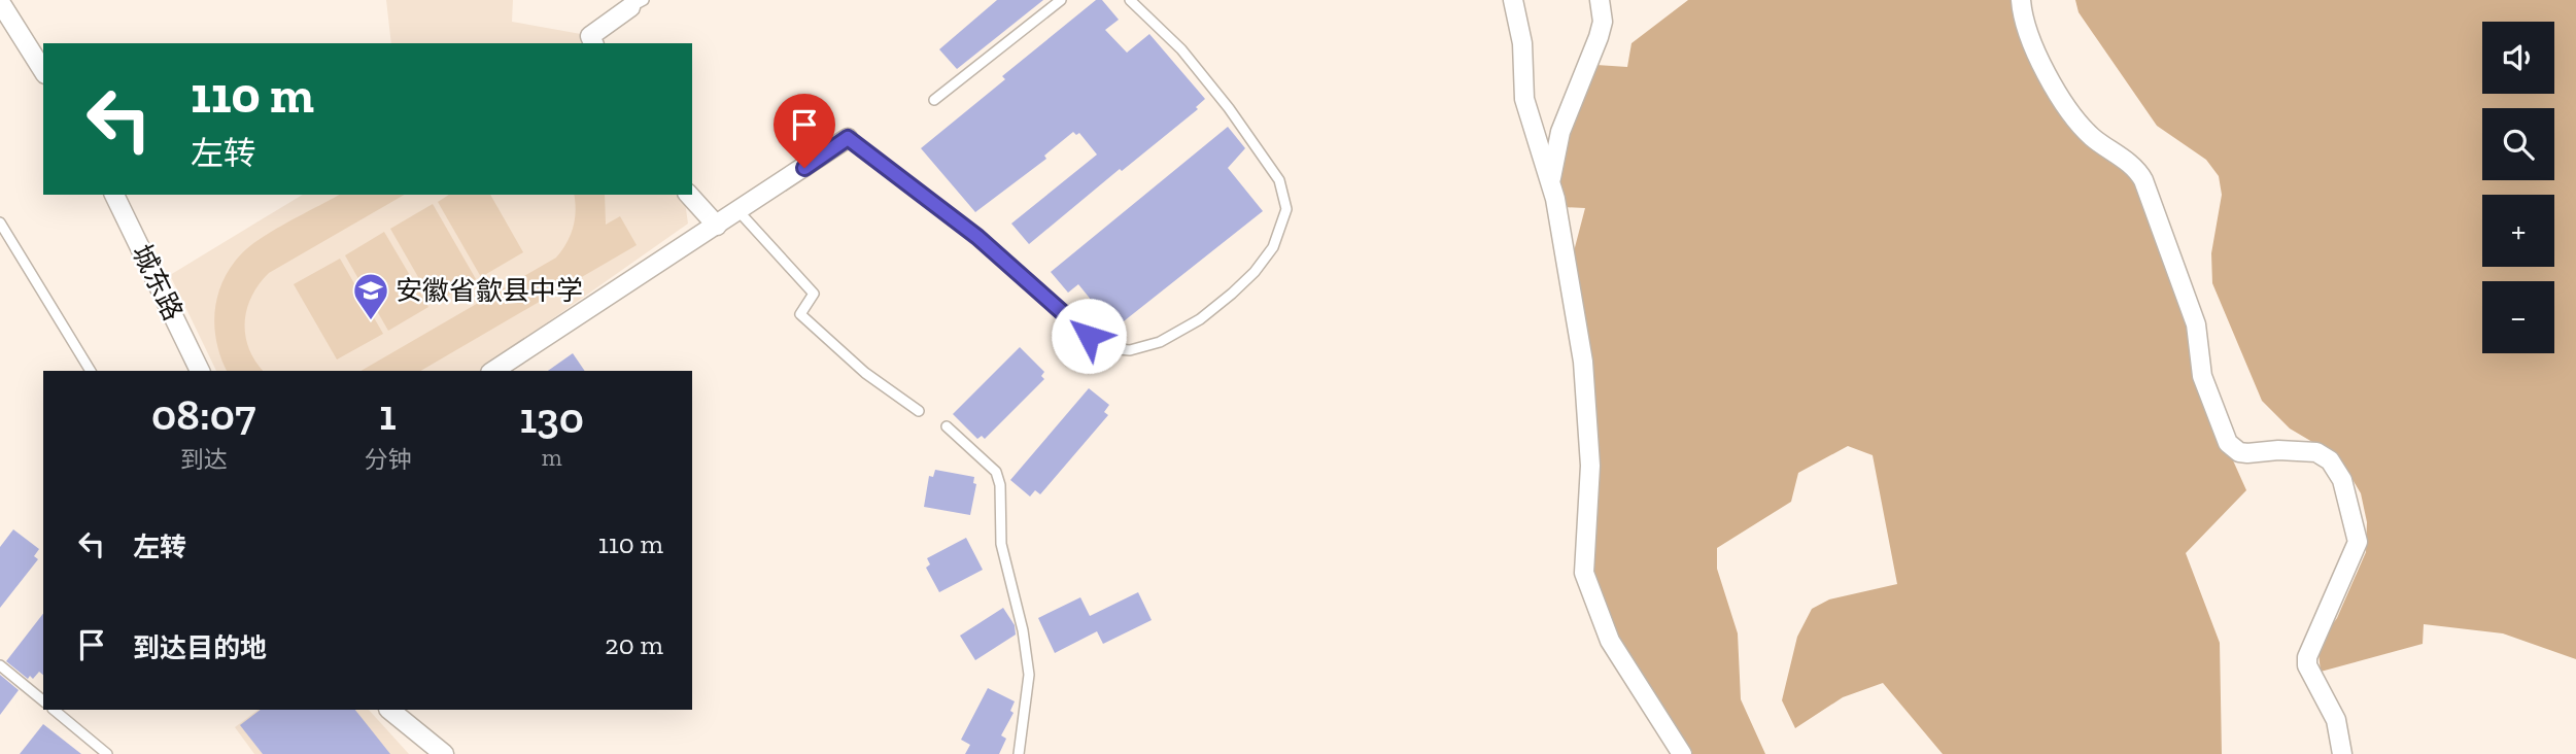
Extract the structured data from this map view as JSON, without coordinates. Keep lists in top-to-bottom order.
{
  "streets": {
    "street": ["城东路"]
  },
  "places": {
    "school or university": ["安徽省歙县中学"]
  },
  "page": {
    "map_buttons": ["+", "−"],
    "turn": ["110 m", "左转"],
    "eta": [
      "08:07",
      "到达",
      "1",
      "分钟",
      "130",
      "m"
    ],
    "list": [
      {
        "name": "左转",
        "value": "110 m"
      },
      {
        "name": "到达目的地",
        "value": "20 m"
      }
    ]
  }
}
